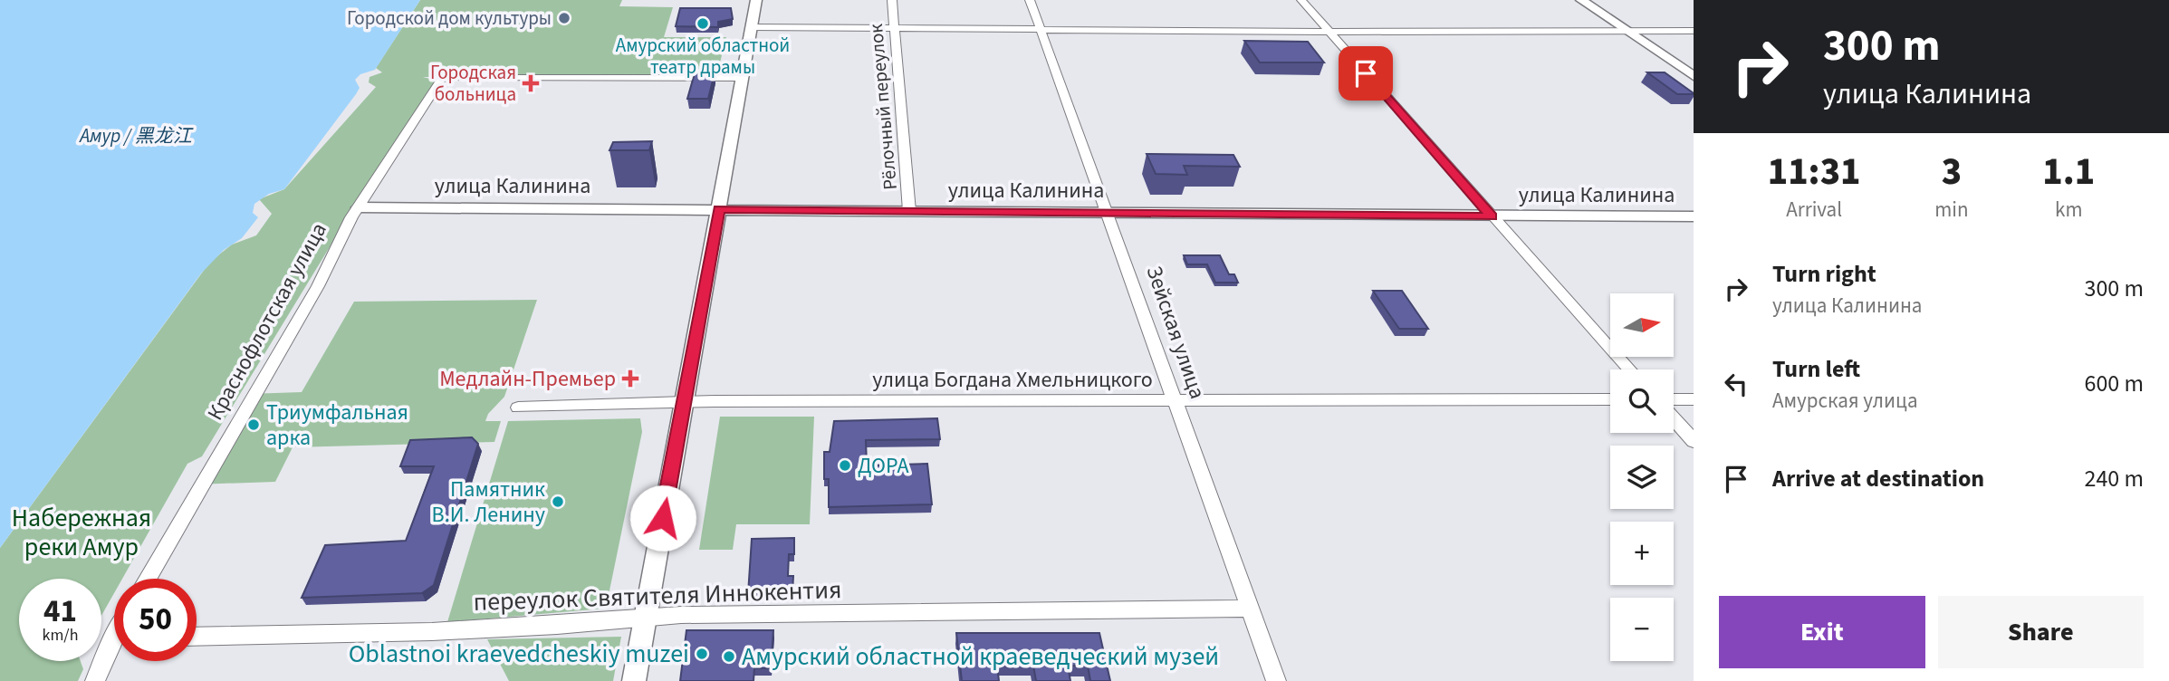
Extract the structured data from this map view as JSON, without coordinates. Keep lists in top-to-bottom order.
{
  "streets": {
    "main road": ["улица Калинина"],
    "street": [
      "Рёлочный переулок",
      "Краснофлотская улица",
      "Зейская улица",
      "улица Богдана Хмельницкого",
      "переулок Святителя Иннокентия"
    ]
  },
  "crossings": [
    ["Рёлочный переулок", "улица Калинина"],
    ["улица Калинина", "Краснофлотская улица"],
    ["улица Калинина", "Зейская улица"],
    ["Зейская улица", "улица Богдана Хмельницкого"],
    ["Зейская улица", "переулок Святителя Иннокентия"]
  ],
  "water": ["Амур / 黑龙江"],
  "parks": ["Набережная реки Амур"],
  "places": {
    "other": [
      "Городской дом культуры",
      "Амурский областной театр драмы",
      "Триумфальная арка",
      "ДОРА",
      "Памятник В.И. Ленину",
      "Oblastnoi kraevedcheskiy muzei",
      "Амурский областной краеведческий музей"
    ],
    "health": ["Городская больница", "Медлайн-Премьер"]
  },
  "north": "right",
  "page": {
    "turn": ["300 m", "улица Калинина"],
    "eta": [
      "11:31",
      "Arrival",
      "3",
      "min",
      "1.1",
      "km"
    ],
    "list": [
      {
        "name": "Turn right",
        "note": "улица Калинина",
        "value": "300 m"
      },
      {
        "name": "Turn left",
        "note": "Амурская улица",
        "value": "600 m"
      },
      {
        "name": "Arrive at destination",
        "value": "240 m"
      }
    ],
    "map_buttons": ["+", "−"],
    "speed": "41 km/h",
    "limit": "50",
    "buttons": ["Exit", "Share"]
  }
}
